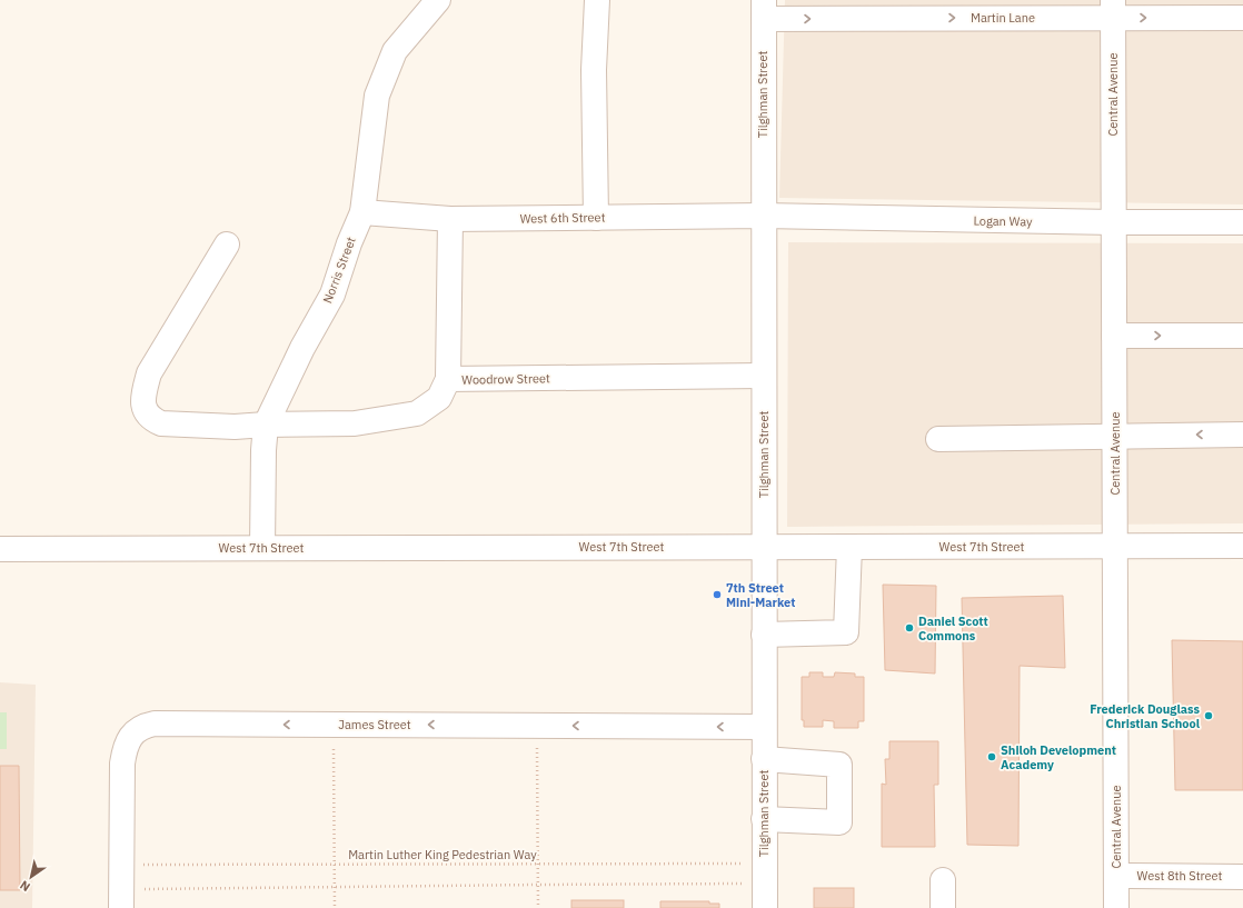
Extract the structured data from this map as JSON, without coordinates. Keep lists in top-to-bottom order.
{
  "streets": {
    "street": [
      "Martin Lane",
      "Tilghman Street",
      "Central Avenue",
      "West 6th Street",
      "Logan Way",
      "Norris Street",
      "Woodrow Street",
      "West 7th Street",
      "James Street",
      "West 8th Street"
    ],
    "path": ["Martin Luther King Pedestrian Way"]
  },
  "crossings": [
    ["Martin Lane", "Tilghman Street"],
    ["Martin Lane", "Central Avenue"],
    ["Tilghman Street", "West 6th Street"],
    ["Tilghman Street", "Logan Way"],
    ["Tilghman Street", "Woodrow Street"],
    ["Tilghman Street", "West 7th Street"],
    ["Tilghman Street", "James Street"],
    ["Tilghman Street", "Martin Luther King Pedestrian Way"],
    ["Central Avenue", "Logan Way"],
    ["Central Avenue", "West 7th Street"],
    ["Central Avenue", "West 8th Street"],
    ["West 6th Street", "Logan Way"],
    ["West 6th Street", "Norris Street"],
    ["Norris Street", "Woodrow Street"],
    ["Norris Street", "West 7th Street"],
    ["James Street", "Martin Luther King Pedestrian Way"]
  ],
  "one_way": ["Martin Lane", "James Street"],
  "places": [
    "7th Street Mini-Market",
    "Daniel Scott Commons",
    "Frederick Douglass Christian School",
    "Shiloh Development Academy"
  ],
  "north": "bottom left"
}
